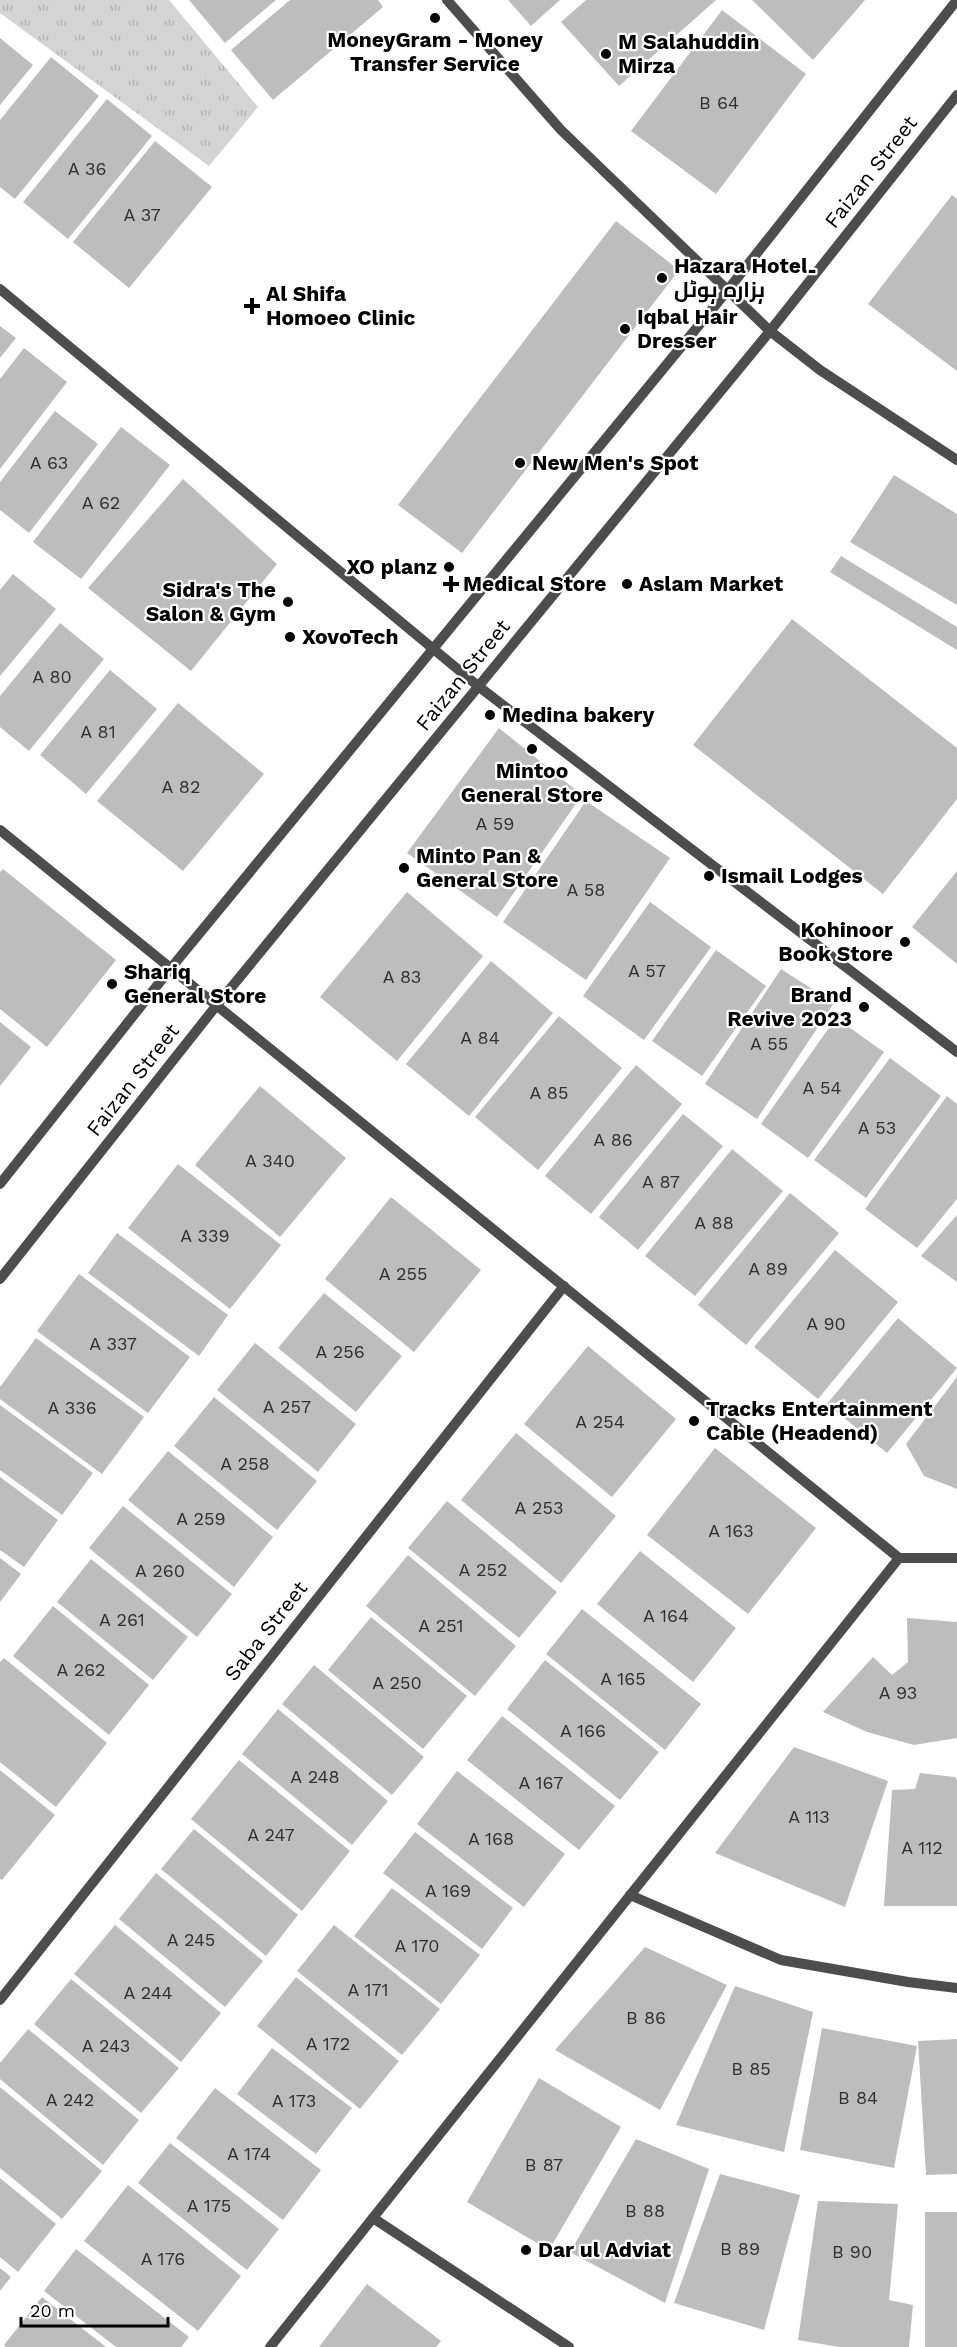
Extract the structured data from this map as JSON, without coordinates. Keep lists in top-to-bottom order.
{
  "streets": {
    "street": ["Faizan Street", "Saba Street"]
  },
  "places": {
    "other": [
      "MoneyGram - Money Transfer Service",
      "M Salahuddin Mirza",
      "Hazara Hotel۔ ہزارہ ہوٹل",
      "Iqbal Hair Dresser",
      "New Men's Spot",
      "XO planz",
      "Aslam Market",
      "Sidra's The Salon & Gym",
      "XovoTech",
      "Medina bakery",
      "Mintoo General Store",
      "Minto Pan & General Store",
      "Ismail Lodges",
      "Kohinoor Book Store",
      "Shariq General Store",
      "Brand Revive 2023",
      "Tracks Entertainment Cable (Headend)",
      "Dar ul Adviat"
    ],
    "health": ["Al Shifa Homoeo Clinic", "Medical Store"]
  },
  "house_numbers": [
    "B 64",
    "A 36",
    "A 37",
    "A 63",
    "A 62",
    "A 80",
    "A 81",
    "A 82",
    "A 59",
    "A 58",
    "A 57",
    "A 83",
    "A 84",
    "A 55",
    "A 54",
    "A 85",
    "A 53",
    "A 86",
    "A 340",
    "A 87",
    "A 88",
    "A 339",
    "A 89",
    "A 255",
    "A 90",
    "A 337",
    "A 256",
    "A 257",
    "A 336",
    "A 254",
    "A 258",
    "A 253",
    "A 259",
    "A 163",
    "A 252",
    "A 260",
    "A 164",
    "A 261",
    "A 251",
    "A 262",
    "A 165",
    "A 250",
    "A 93",
    "A 166",
    "A 248",
    "A 167",
    "A 113",
    "A 247",
    "A 168",
    "A 112",
    "A 169",
    "A 245",
    "A 170",
    "A 171",
    "A 244",
    "B 86",
    "A 172",
    "A 243",
    "B 85",
    "B 84",
    "A 242",
    "A 173",
    "A 174",
    "B 87",
    "A 175",
    "B 88",
    "B 89",
    "B 90",
    "A 176"
  ],
  "scale_bar": "20 m"
}
